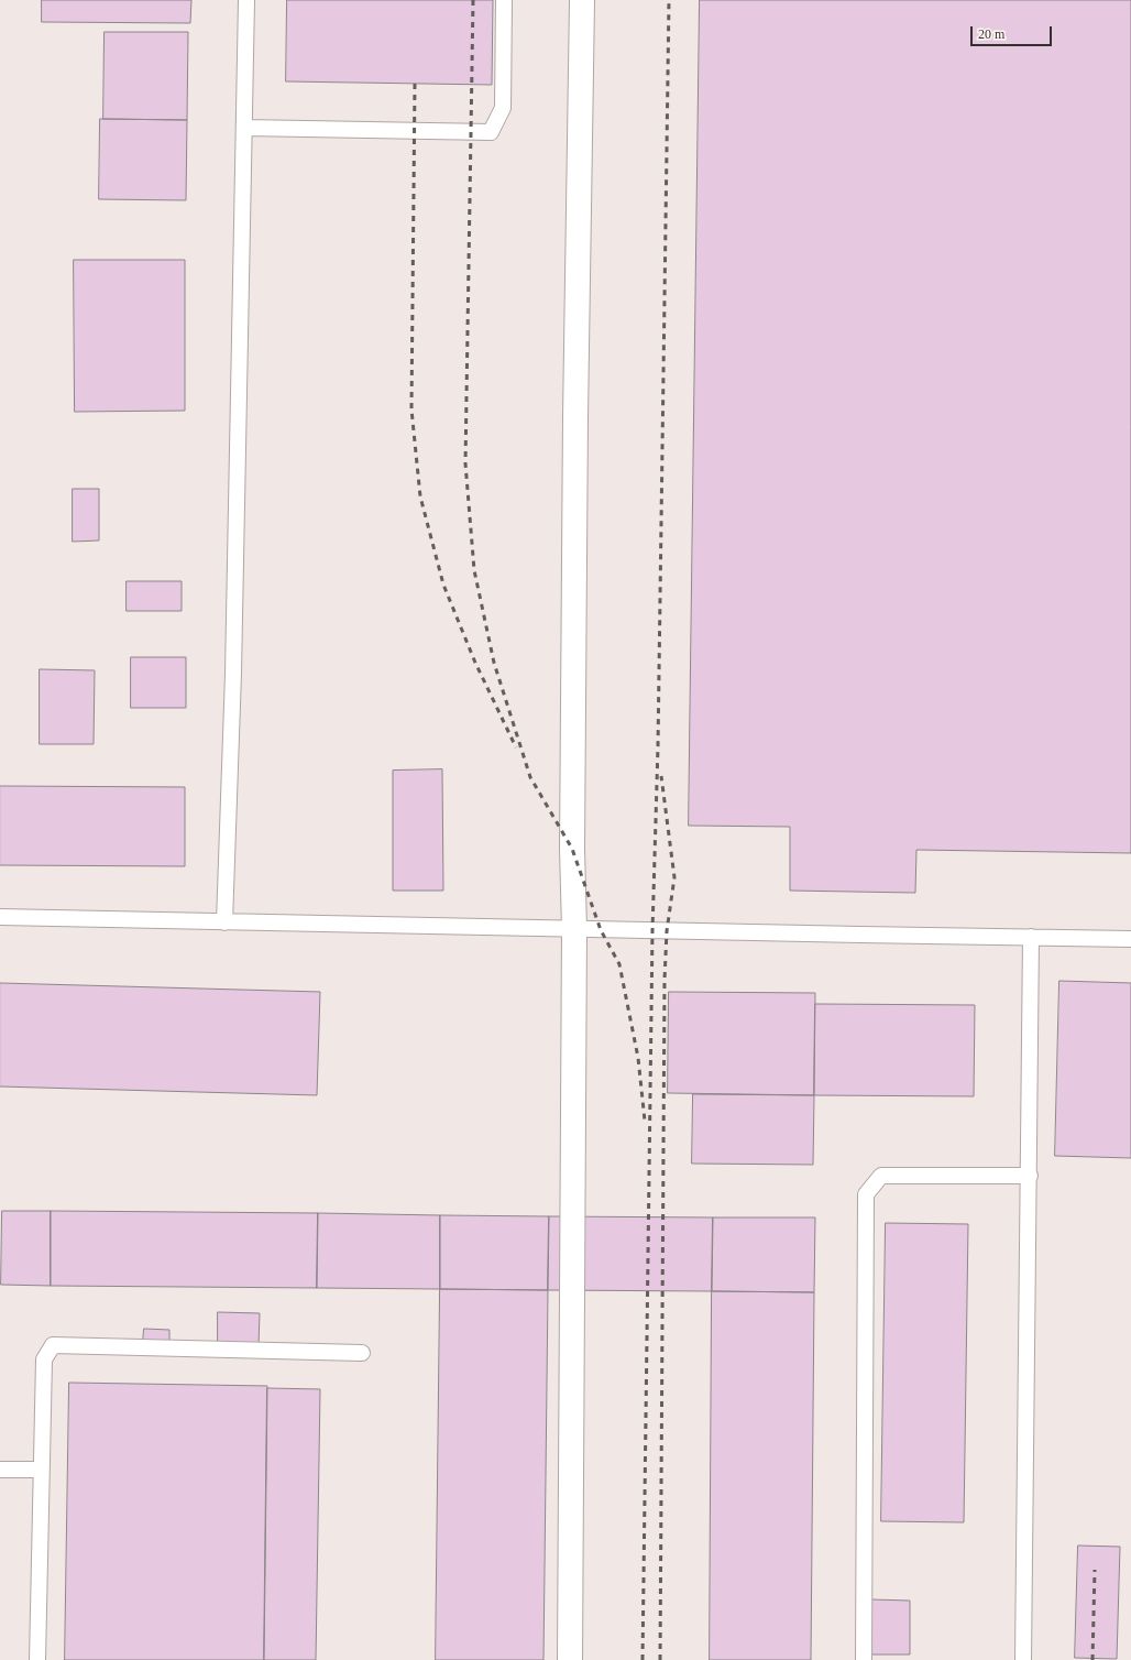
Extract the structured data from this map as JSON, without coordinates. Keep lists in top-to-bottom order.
{
  "scale_bar": "20 m"
}
